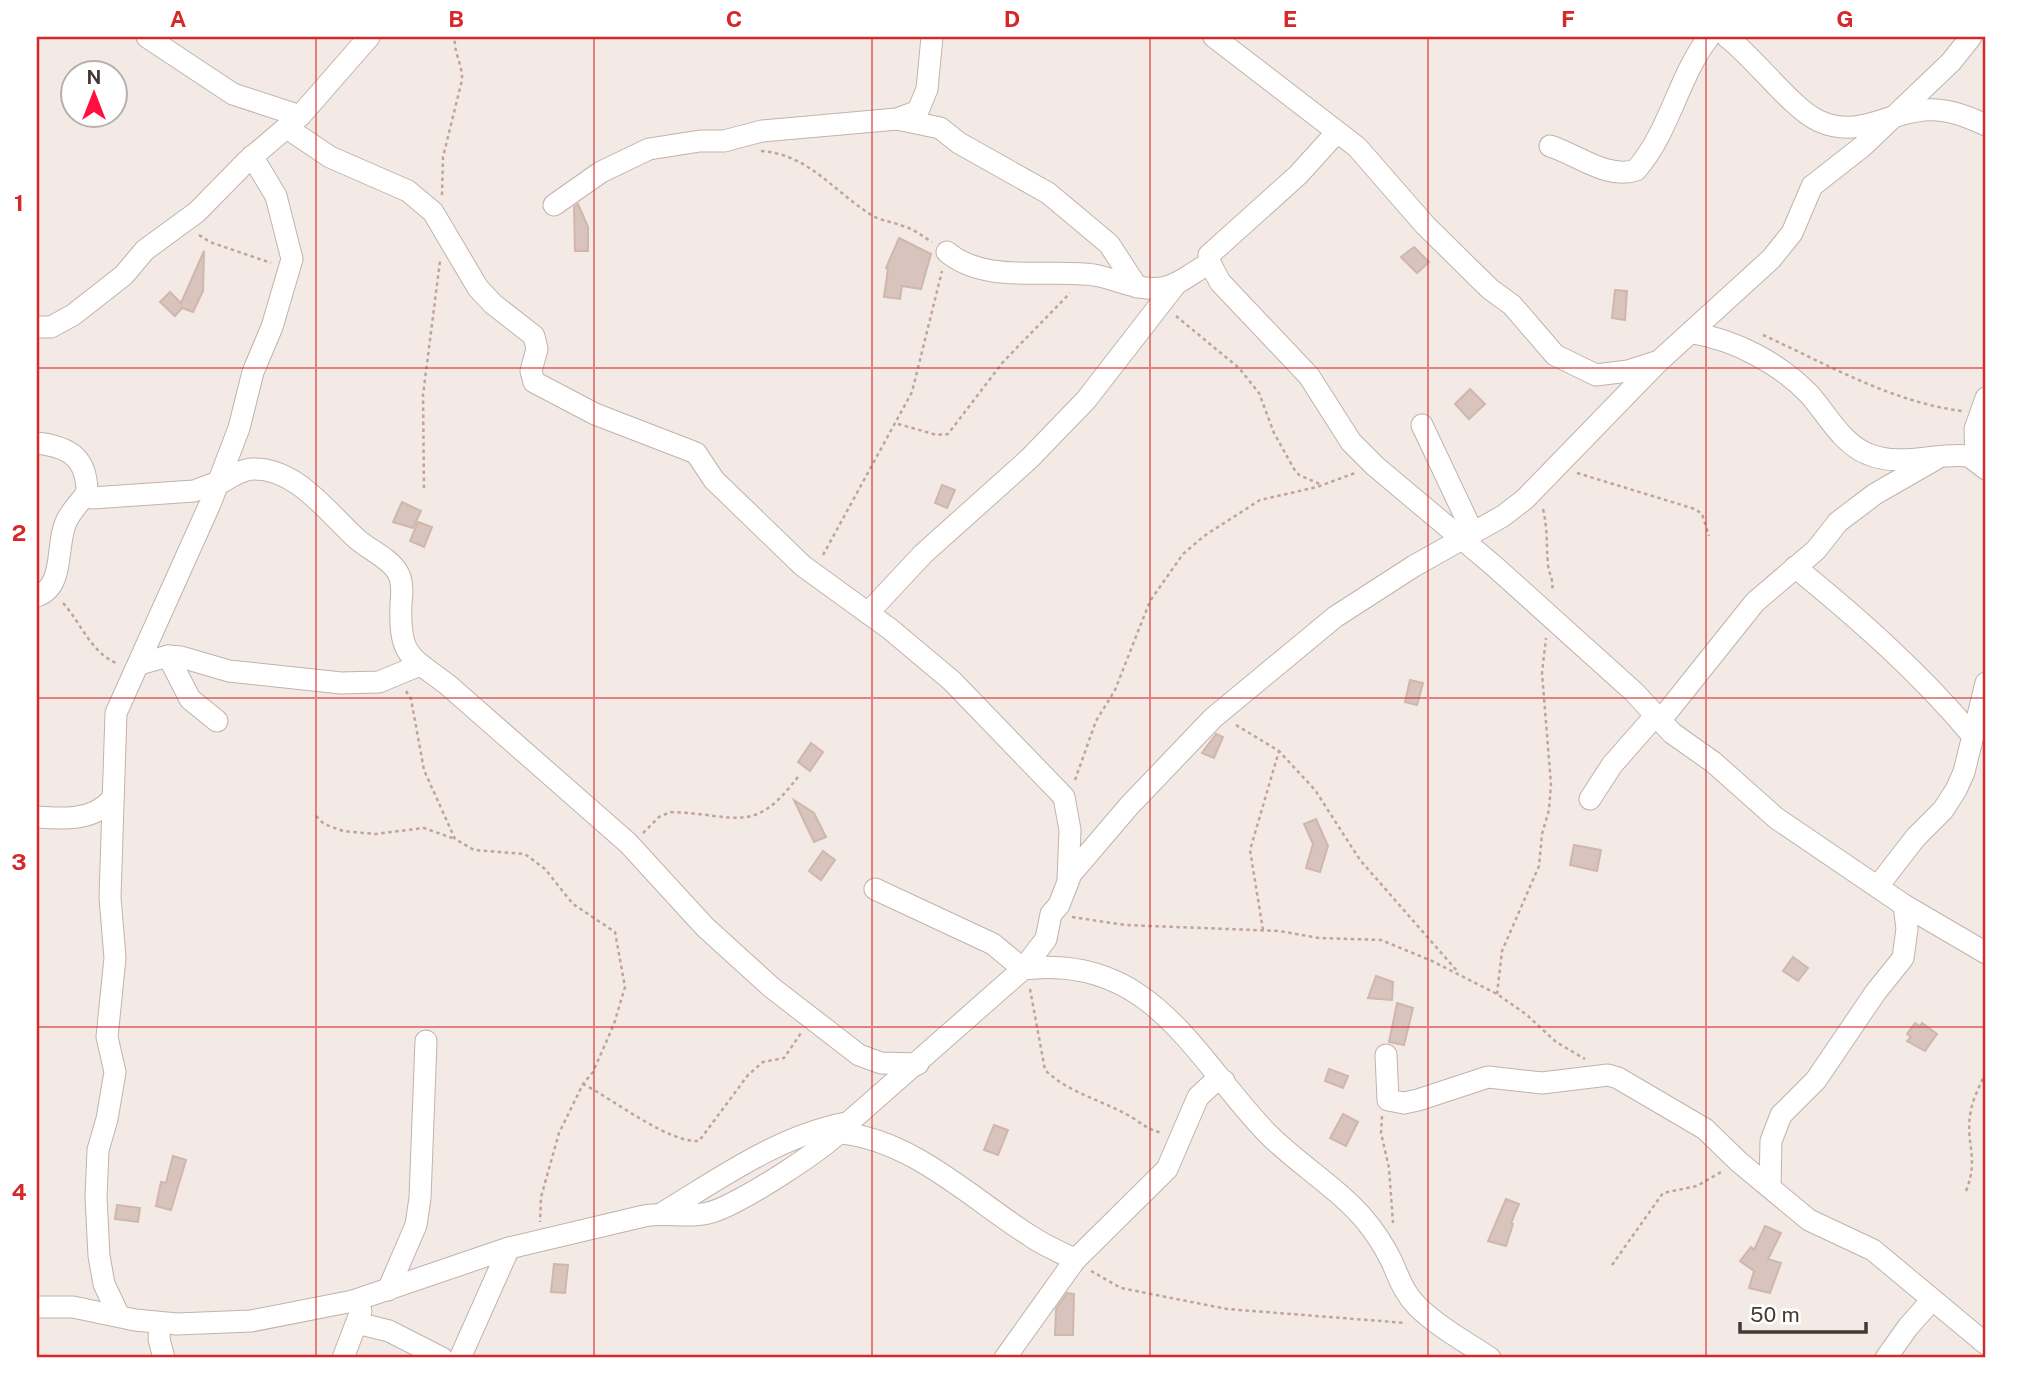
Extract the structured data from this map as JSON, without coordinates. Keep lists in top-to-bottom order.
{
  "scale_bar": "50 m",
  "north": "top",
  "grid": {
    "columns": [
      "A",
      "B",
      "C",
      "D",
      "E",
      "F",
      "G"
    ],
    "rows": [
      "1",
      "2",
      "3",
      "4"
    ]
  }
}
